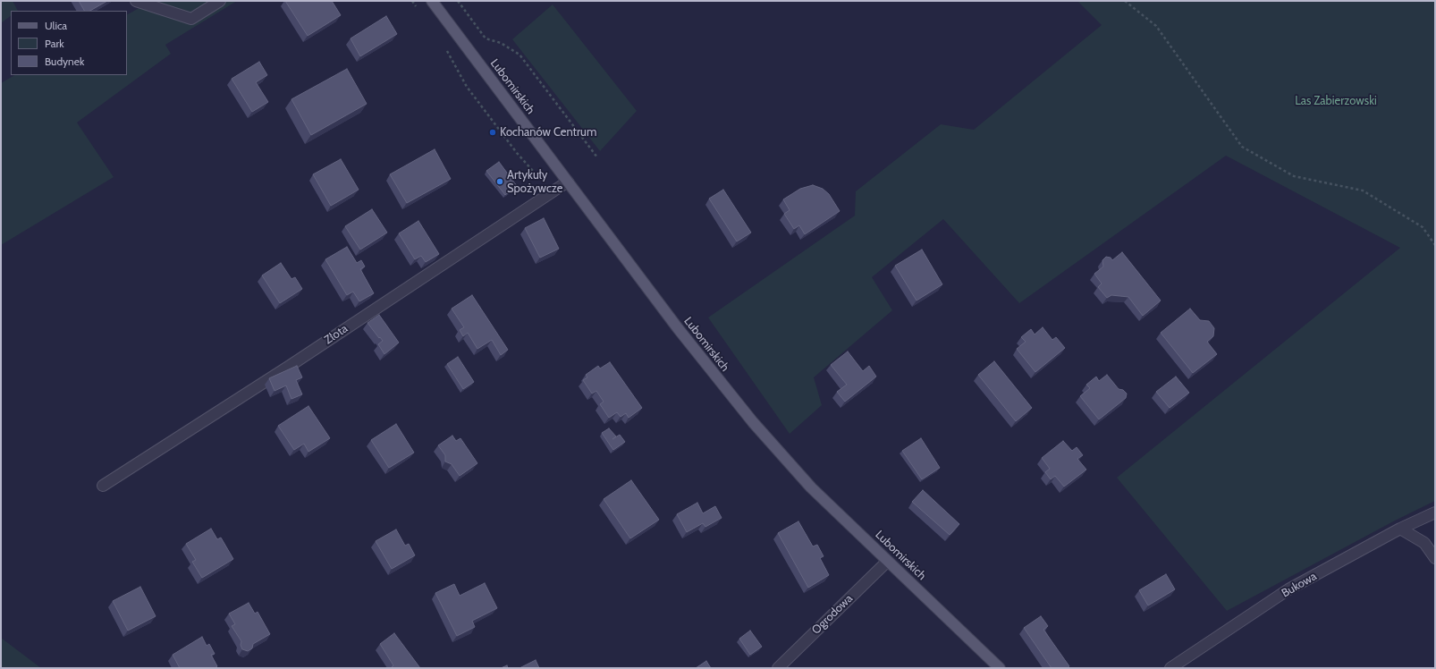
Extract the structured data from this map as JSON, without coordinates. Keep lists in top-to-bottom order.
{
  "streets": {
    "main road": ["Lubomirskich"],
    "street": ["Złota", "Bukowa", "Ogrodowa"]
  },
  "crossings": [
    ["Lubomirskich", "Złota"],
    ["Lubomirskich", "Ogrodowa"]
  ],
  "parks": ["Las Zabierzowski"],
  "places": ["Kochanów Centrum", "Artykuły Spożywcze"],
  "legend": ["Ulica", "Park", "Budynek"]
}
